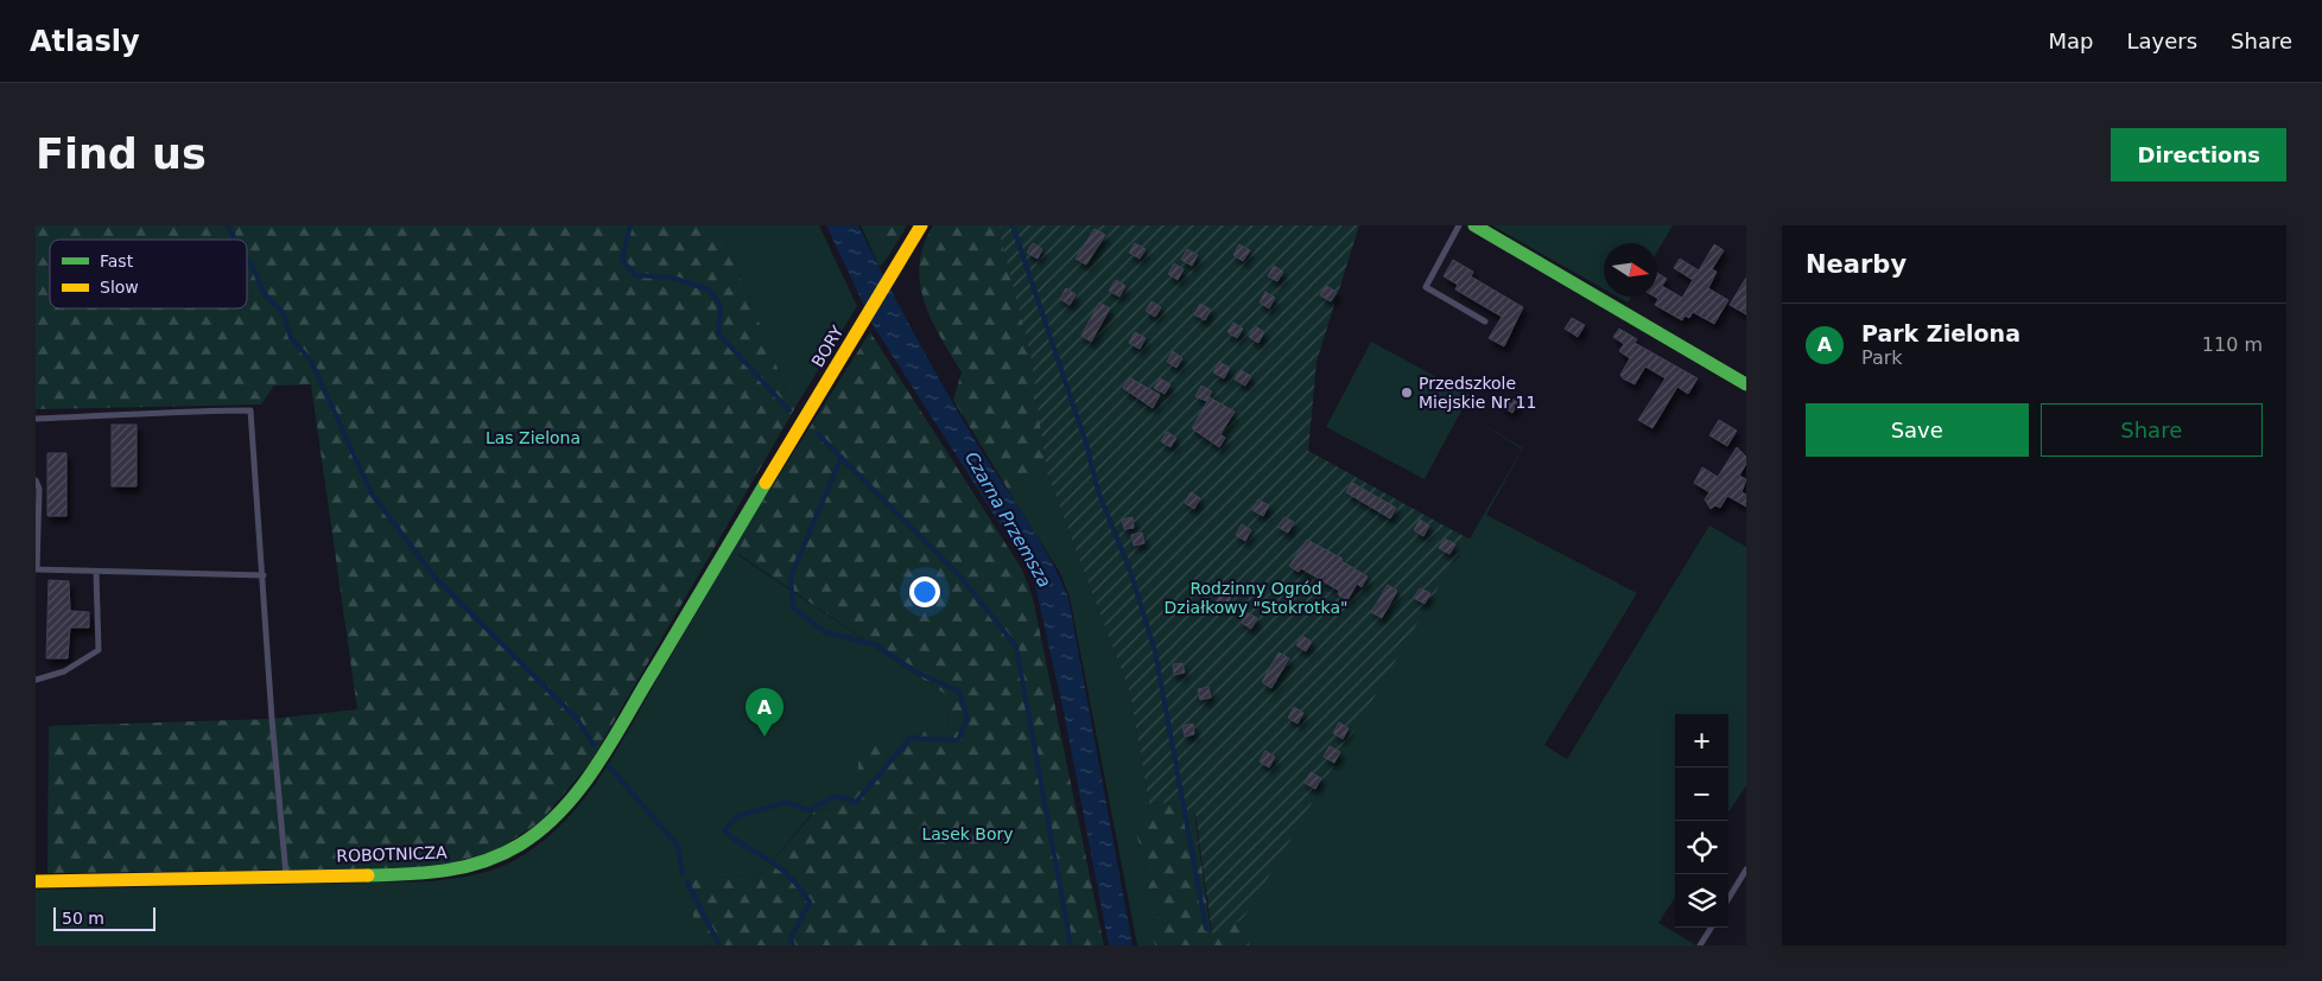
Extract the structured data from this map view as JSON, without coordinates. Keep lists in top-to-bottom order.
{
  "streets": {
    "street": ["BORY", "ROBOTNICZA"]
  },
  "crossings": [
    ["BORY", "ROBOTNICZA"]
  ],
  "water": ["Czarna Przemsza"],
  "parks": ["Las Zielona", "Rodzinny Ogród Działkowy \"Stokrotka\"", "Lasek Bory"],
  "places": ["Przedszkole Miejskie Nr 11"],
  "legend": ["Fast", "Slow"],
  "scale_bar": "50 m",
  "north": "right",
  "page": {
    "header": "Atlasly",
    "nav": ["Map", "Layers", "Share"],
    "buttons": [
      "Directions",
      ["Save", "Share"]
    ],
    "title": "Find us",
    "heading": "Nearby",
    "list": [
      {
        "mark": "A",
        "name": "Park Zielona",
        "note": "Park",
        "value": "110 m"
      }
    ],
    "pins": "A",
    "map_buttons": ["+", "−"],
    "scale": "50 m"
  }
}
